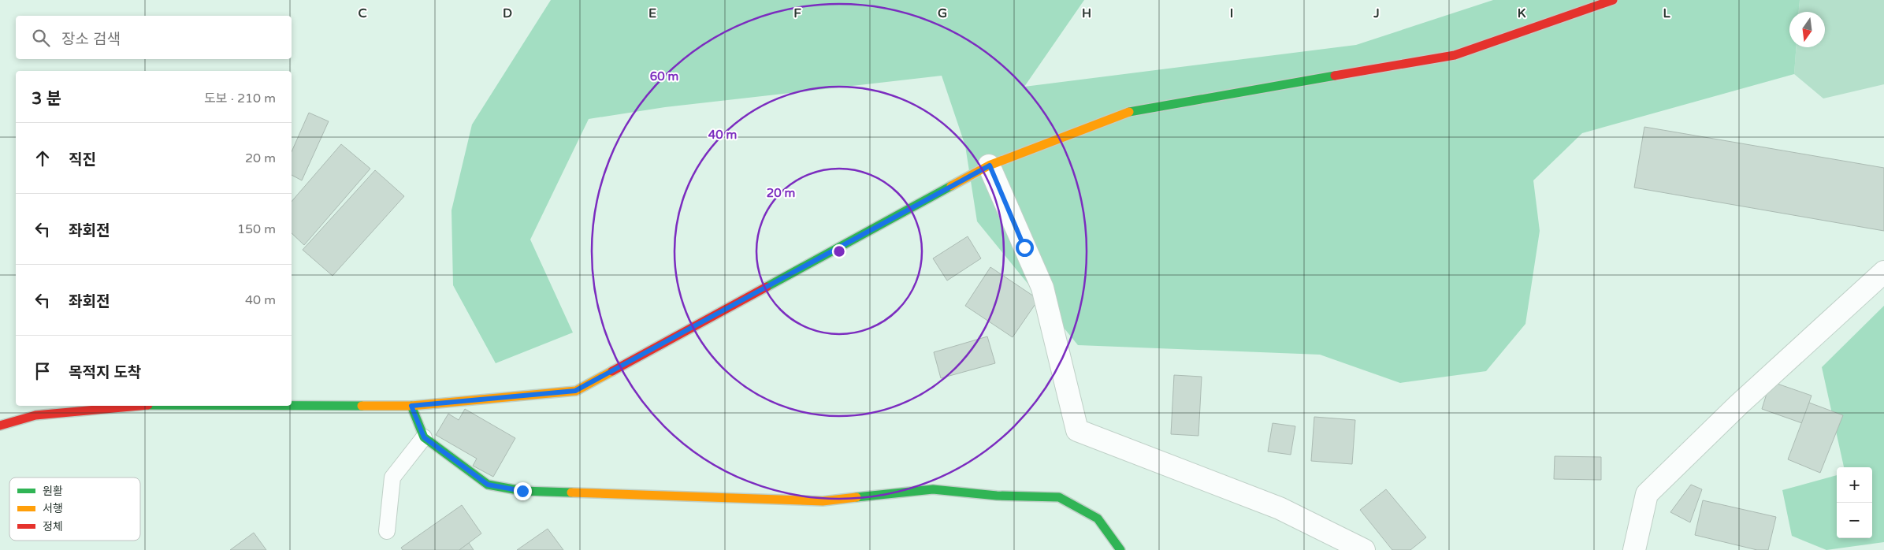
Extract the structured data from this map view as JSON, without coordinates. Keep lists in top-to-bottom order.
{
  "legend": ["원활", "서행", "정체"],
  "north": "bottom",
  "page": {
    "search": "장소 검색",
    "heading": ["3 분", "도보 · 210 m"],
    "list": [
      ["직진", "20 m"],
      ["좌회전", "150 m"],
      ["좌회전", "40 m"],
      "목적지 도착"
    ],
    "map_buttons": ["+", "−"]
  },
  "grid": {
    "columns": [
      "C",
      "D",
      "E",
      "F",
      "G",
      "H",
      "I",
      "J",
      "K",
      "L"
    ]
  },
  "rings": ["60 m", "40 m", "20 m"]
}
